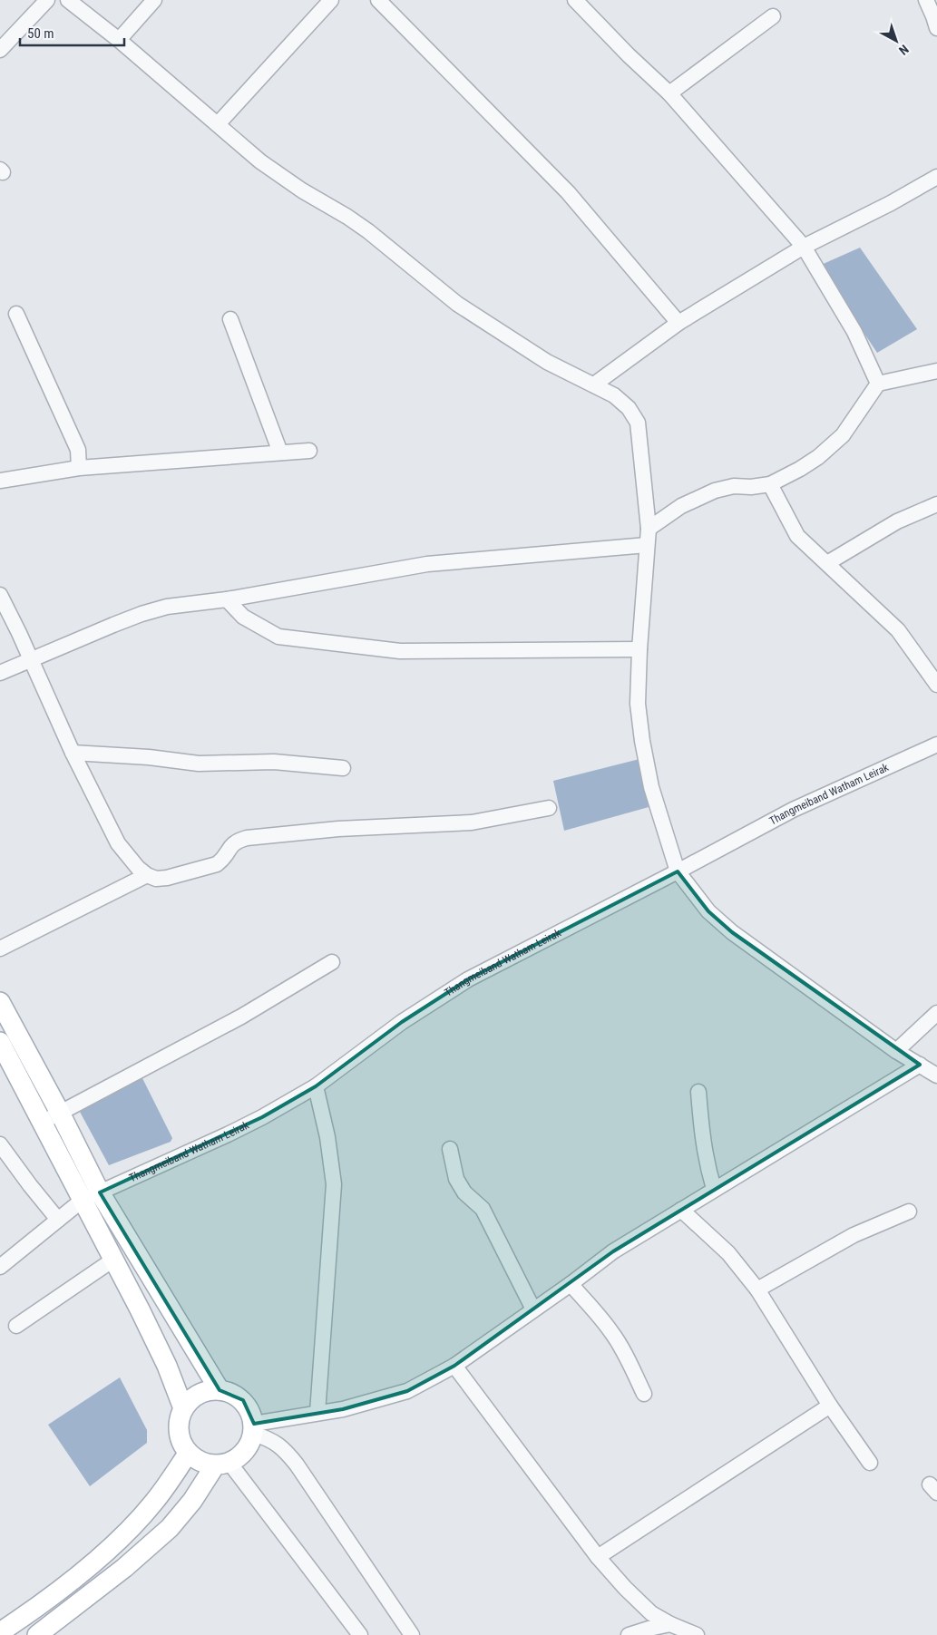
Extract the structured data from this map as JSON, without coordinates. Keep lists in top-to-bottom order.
{
  "streets": {
    "street": ["Thangmeiband Watham Leirak"]
  },
  "scale_bar": "50 m",
  "north": "bottom right"
}
